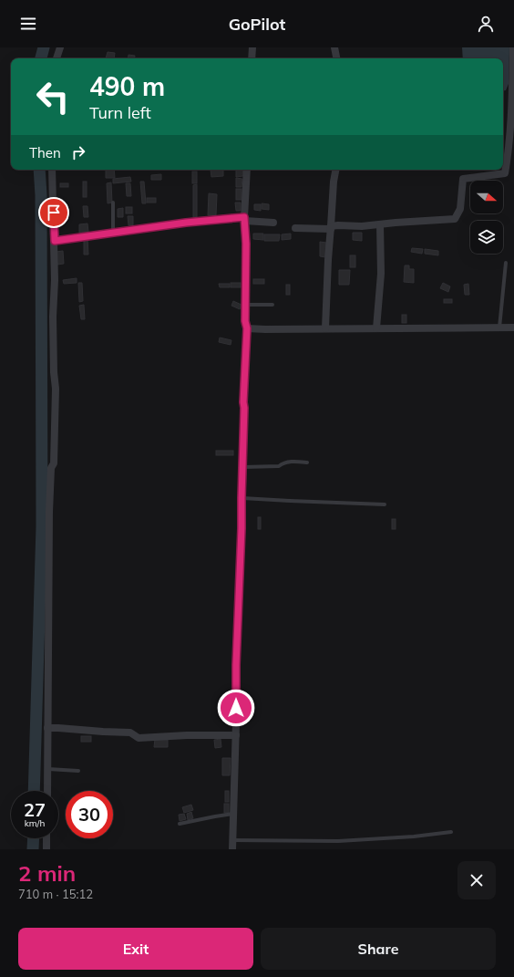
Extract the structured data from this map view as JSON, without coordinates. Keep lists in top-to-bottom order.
{
  "north": "right",
  "page": {
    "header": "GoPilot",
    "turn": ["490 m", "Turn left"],
    "then": "Then",
    "speed": "27 km/h",
    "limit": "30",
    "heading": ["2 min", "710 m · 15:12"],
    "buttons": ["Exit", "Share"]
  }
}
